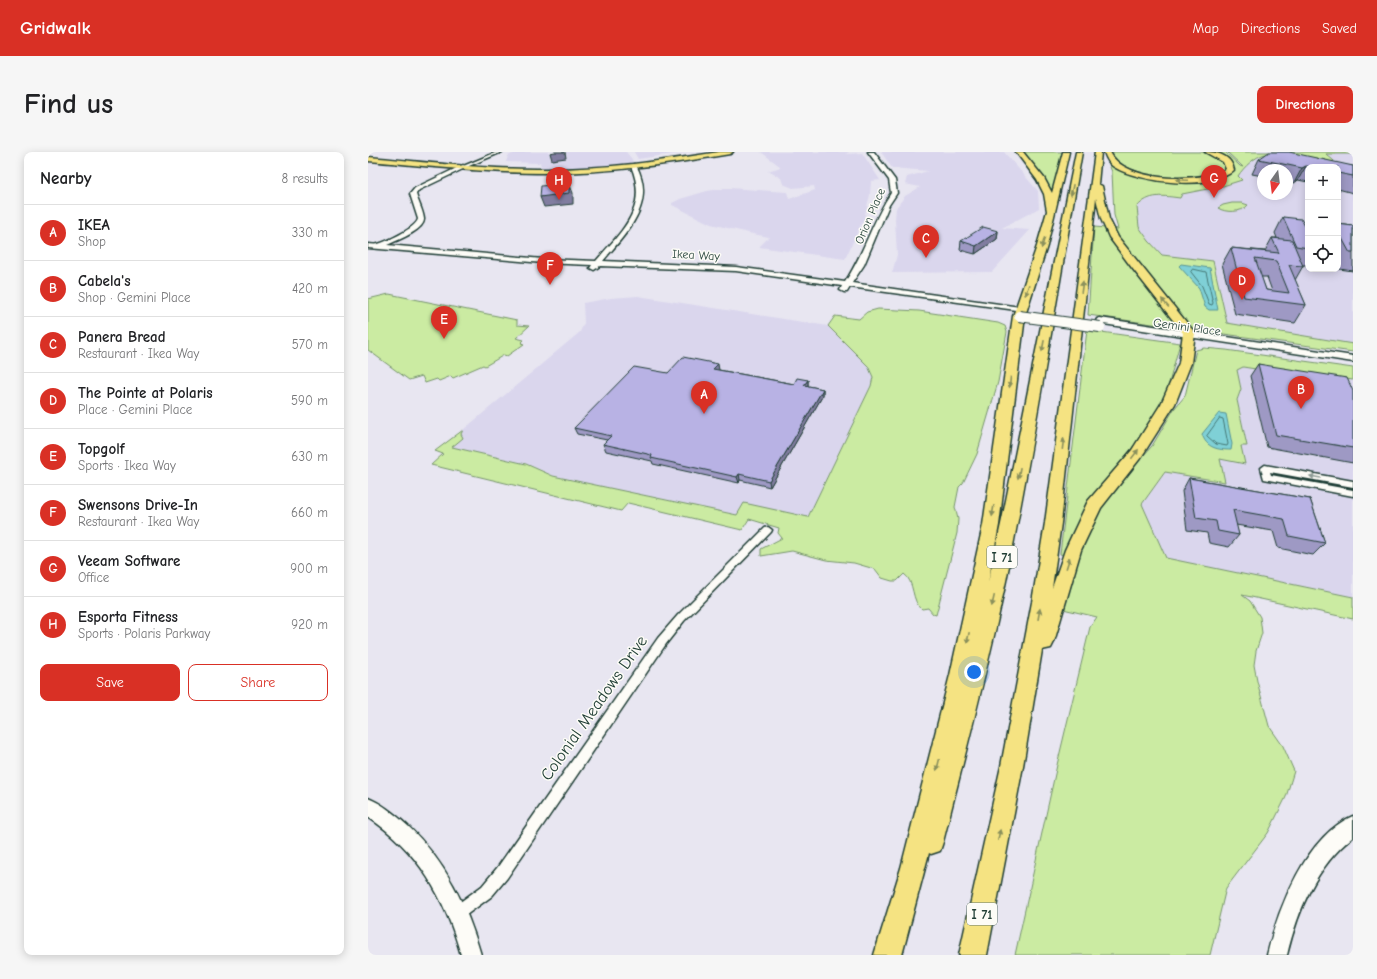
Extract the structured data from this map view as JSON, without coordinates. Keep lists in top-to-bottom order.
{
  "streets": {
    "highway": ["I 71"],
    "main road": ["Orion Place", "Ikea Way", "Gemini Place"],
    "street": ["Colonial Meadows Drive"]
  },
  "crossings": [
    ["Orion Place", "Ikea Way"],
    ["Ikea Way", "Gemini Place"]
  ],
  "north": "bottom",
  "page": {
    "header": "Gridwalk",
    "nav": ["Map", "Directions", "Saved"],
    "buttons": [
      "Directions",
      ["Save", "Share"]
    ],
    "title": "Find us",
    "heading": ["Nearby", "8 results"],
    "map_buttons": ["+", "−"],
    "pins": [
      "G",
      "H",
      "C",
      "F",
      "D",
      "E",
      "B",
      "A"
    ],
    "list": [
      {
        "mark": "A",
        "name": "IKEA",
        "note": "Shop",
        "value": "330 m"
      },
      {
        "mark": "B",
        "name": "Cabela's",
        "note": "Shop · Gemini Place",
        "value": "420 m"
      },
      {
        "mark": "C",
        "name": "Panera Bread",
        "note": "Restaurant · Ikea Way",
        "value": "570 m"
      },
      {
        "mark": "D",
        "name": "The Pointe at Polaris",
        "note": "Place · Gemini Place",
        "value": "590 m"
      },
      {
        "mark": "E",
        "name": "Topgolf",
        "note": "Sports · Ikea Way",
        "value": "630 m"
      },
      {
        "mark": "F",
        "name": "Swensons Drive-In",
        "note": "Restaurant · Ikea Way",
        "value": "660 m"
      },
      {
        "mark": "G",
        "name": "Veeam Software",
        "note": "Office",
        "value": "900 m"
      },
      {
        "mark": "H",
        "name": "Esporta Fitness",
        "note": "Sports · Polaris Parkway",
        "value": "920 m"
      }
    ]
  }
}
